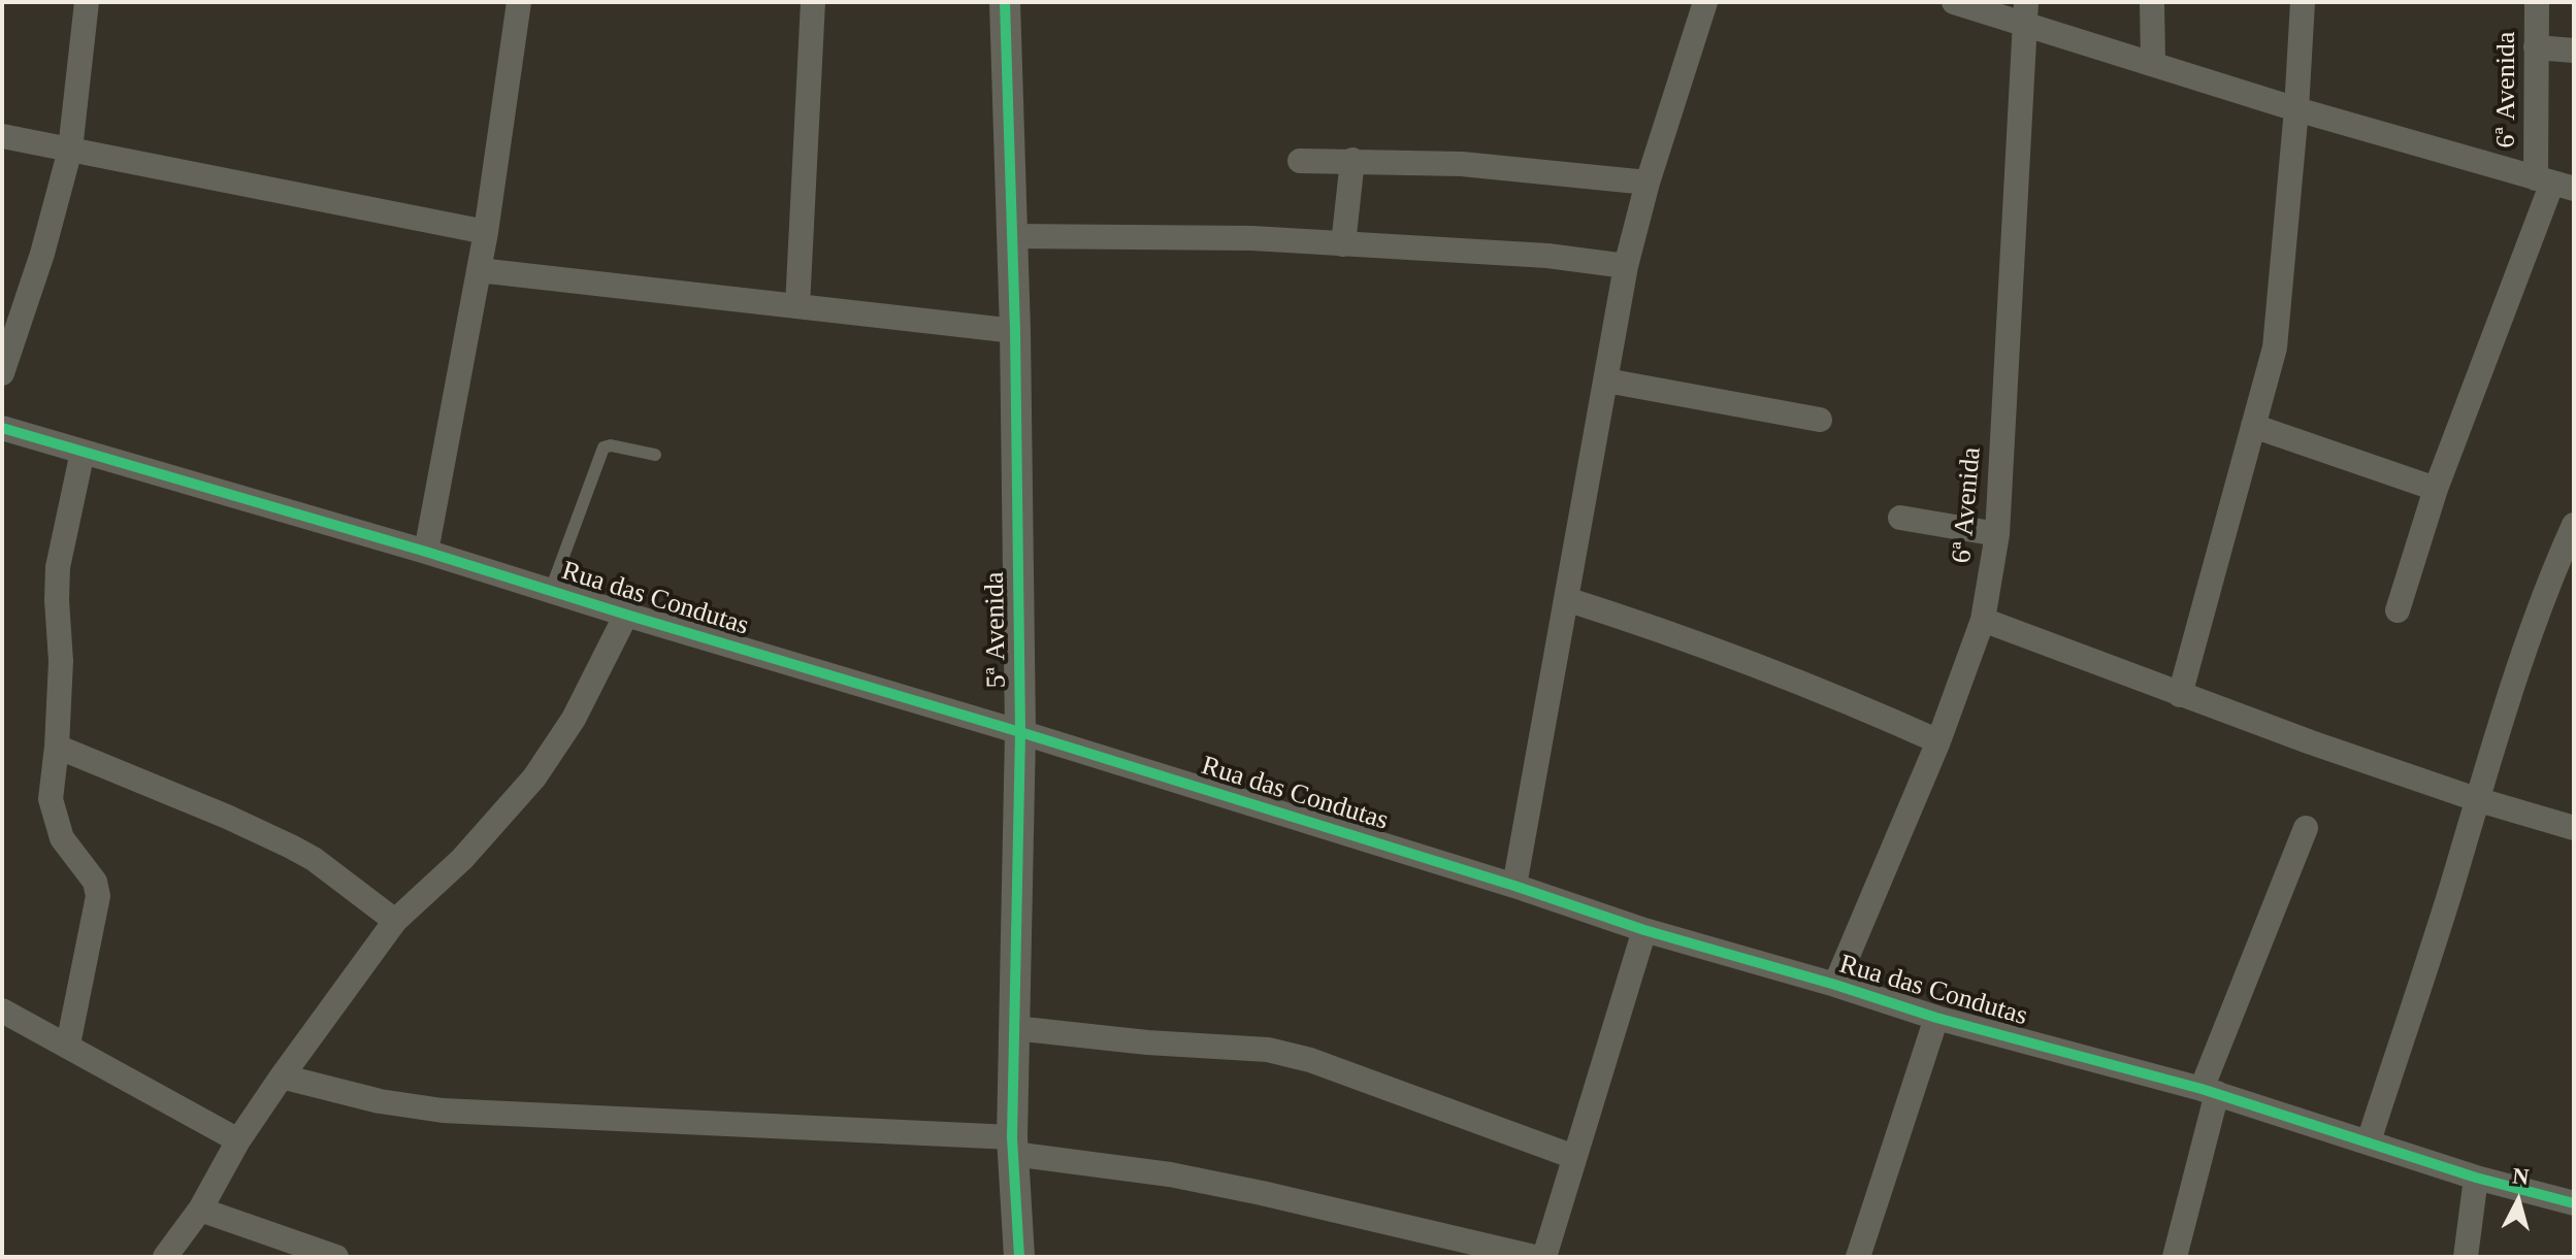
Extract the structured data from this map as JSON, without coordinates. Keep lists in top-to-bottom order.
{
  "streets": {
    "street": ["6ª Avenida", "Rua das Condutas", "5ª Avenida"]
  },
  "crossings": [
    ["6ª Avenida", "Rua das Condutas"],
    ["Rua das Condutas", "5ª Avenida"]
  ],
  "north": "top"
}
